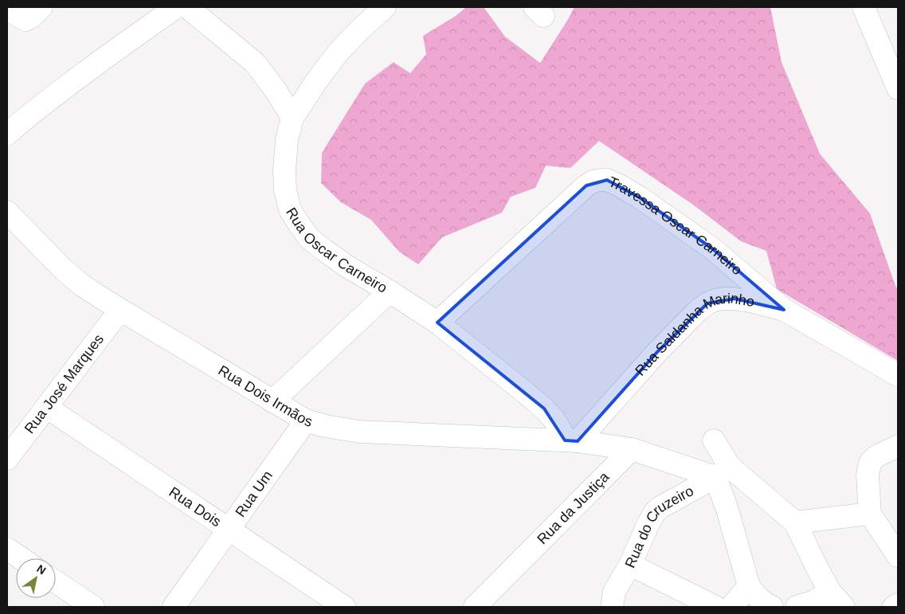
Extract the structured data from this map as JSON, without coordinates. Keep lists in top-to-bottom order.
{
  "streets": {
    "street": [
      "Travessa Oscar Carneiro",
      "Rua Oscar Carneiro",
      "Rua Saldanha Marinho",
      "Rua José Marques",
      "Rua Dois Irmãos",
      "Rua Um",
      "Rua Dois",
      "Rua da Justiça",
      "Rua do Cruzeiro"
    ]
  },
  "crossings": [
    ["Travessa Oscar Carneiro", "Rua Oscar Carneiro"],
    ["Travessa Oscar Carneiro", "Rua Saldanha Marinho"],
    ["Rua Oscar Carneiro", "Rua Saldanha Marinho"],
    ["Rua Oscar Carneiro", "Rua Dois Irmãos"],
    ["Rua Saldanha Marinho", "Rua Dois Irmãos"],
    ["Rua José Marques", "Rua Dois Irmãos"],
    ["Rua José Marques", "Rua Dois"],
    ["Rua Dois Irmãos", "Rua Um"],
    ["Rua Um", "Rua Dois"]
  ],
  "north": "top right"
}
